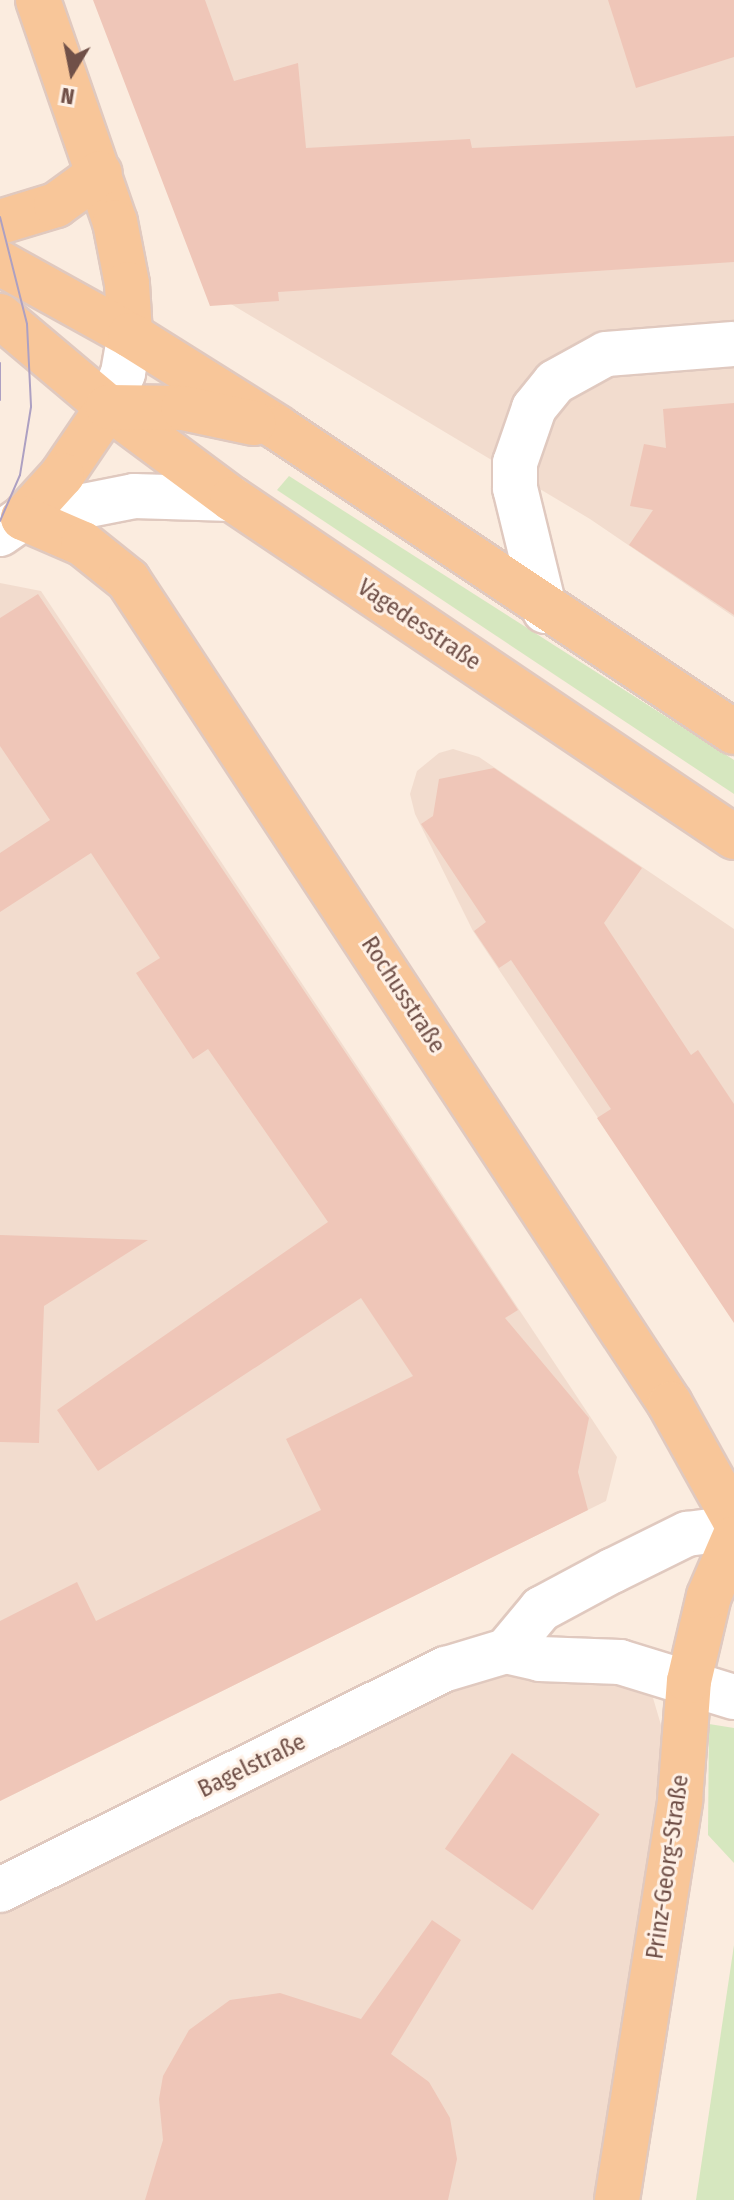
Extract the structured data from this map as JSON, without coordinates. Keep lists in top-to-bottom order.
{
  "streets": {
    "main road": ["Vagedesstraße", "Rochusstraße", "Prinz-Georg-Straße"],
    "street": ["Bagelstraße"]
  },
  "crossings": [
    ["Bagelstraße", "Prinz-Georg-Straße"]
  ],
  "north": "bottom"
}
